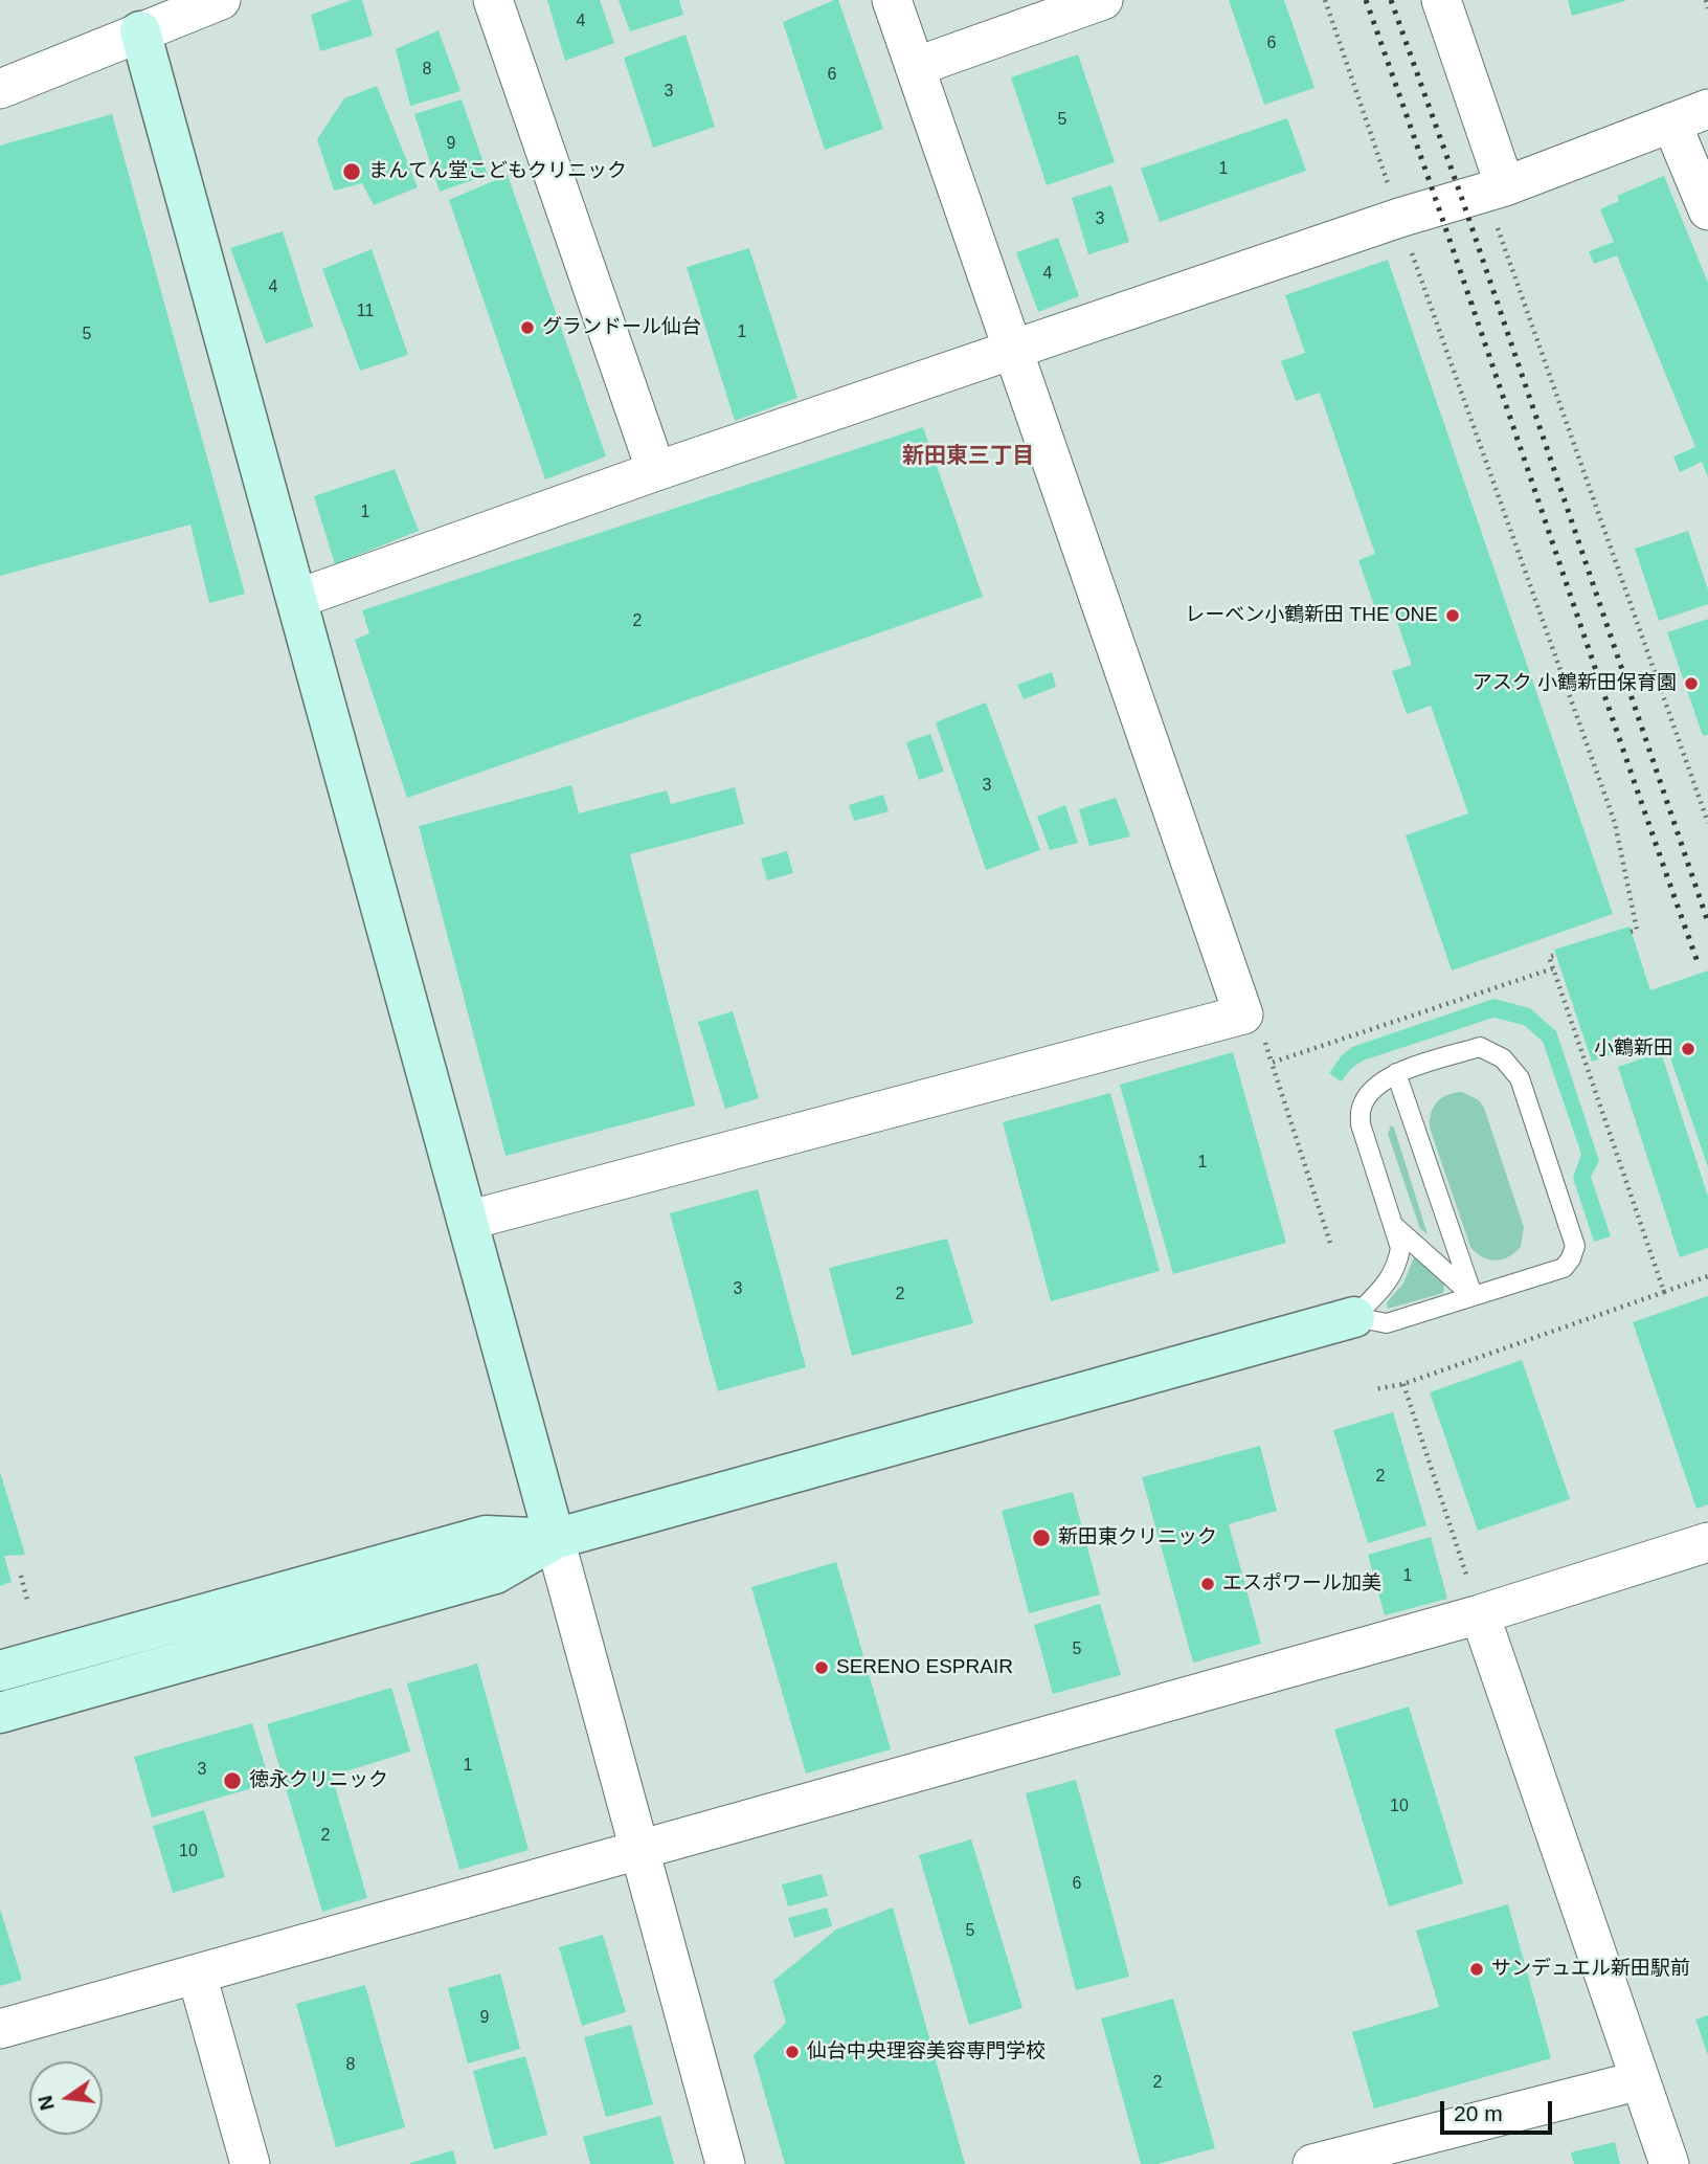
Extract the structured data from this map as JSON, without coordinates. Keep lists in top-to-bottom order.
{
  "districts": ["新田東三丁目"],
  "places": [
    "まんてん堂こどもクリニック",
    "グランドール仙台",
    "レーベン小鶴新田 THE ONE",
    "アスク 小鶴新田保育園",
    "小鶴新田",
    "新田東クリニック",
    "エスポワール加美",
    "SERENO ESPRAIR",
    "徳永クリニック",
    "サンデュエル新田駅前",
    "仙台中央理容美容専門学校"
  ],
  "house_numbers": [
    "4",
    "6",
    "8",
    "6",
    "3",
    "5",
    "9",
    "1",
    "3",
    "4",
    "4",
    "11",
    "1",
    "5",
    "1",
    "2",
    "3",
    "1",
    "3",
    "2",
    "2",
    "1",
    "5",
    "1",
    "3",
    "10",
    "2",
    "10",
    "6",
    "5",
    "9",
    "8",
    "2"
  ],
  "scale_bar": "20 m",
  "north": "left"
}
